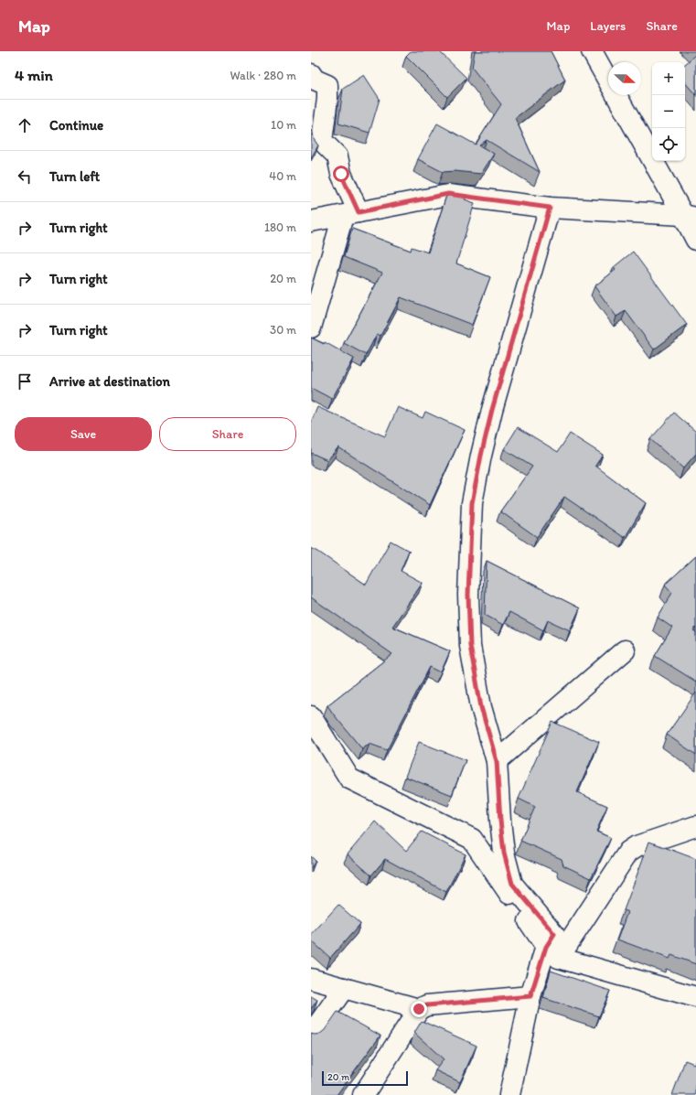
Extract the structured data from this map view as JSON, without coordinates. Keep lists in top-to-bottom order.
{
  "scale_bar": "20 m",
  "north": "right",
  "page": {
    "header": "Map",
    "nav": ["Map", "Layers", "Share"],
    "heading": ["4 min", "Walk · 280 m"],
    "map_buttons": ["+", "−"],
    "list": [
      ["Continue", "10 m"],
      ["Turn left", "40 m"],
      ["Turn right", "180 m"],
      ["Turn right", "20 m"],
      ["Turn right", "30 m"],
      "Arrive at destination"
    ],
    "buttons": ["Save", "Share"],
    "scale": "20 m"
  }
}
